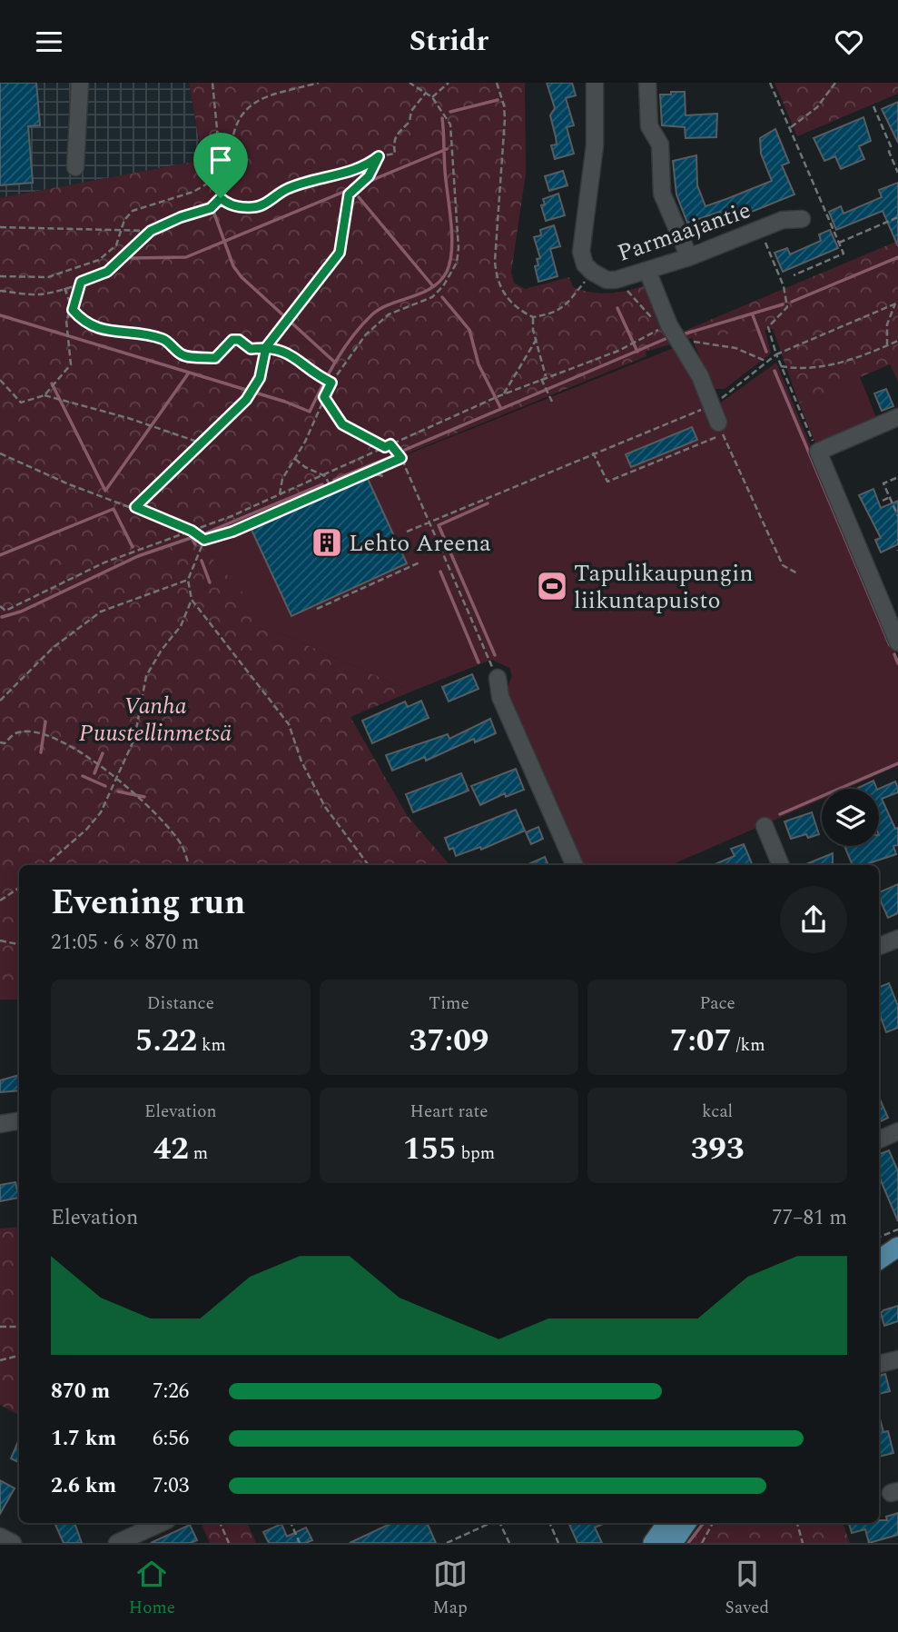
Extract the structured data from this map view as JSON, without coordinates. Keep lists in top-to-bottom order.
{
  "streets": {
    "street": ["Parmaajantie"]
  },
  "parks": ["Vanha Puustellinmetsä"],
  "places": {
    "building": ["Lehto Areena"],
    "sports": ["Tapulikaupungin liikuntapuisto"]
  },
  "page": {
    "header": "Stridr",
    "heading": ["Evening run", "21:05 · 6 × 870 m"],
    "stats": [
      ["Distance", "5.22 km"],
      ["Time", "37:09"],
      ["Pace", "7:07 /km"],
      ["Elevation", "42 m"],
      ["Heart rate", "155 bpm"],
      ["kcal", "393"]
    ],
    "chart": ["Elevation", "77–81 m"],
    "list": [
      {
        "name": "870 m",
        "note": "7:26"
      },
      {
        "name": "1.7 km",
        "note": "6:56"
      },
      {
        "name": "2.6 km",
        "note": "7:03"
      }
    ],
    "tabs": ["Home", "Map", "Saved"]
  }
}
